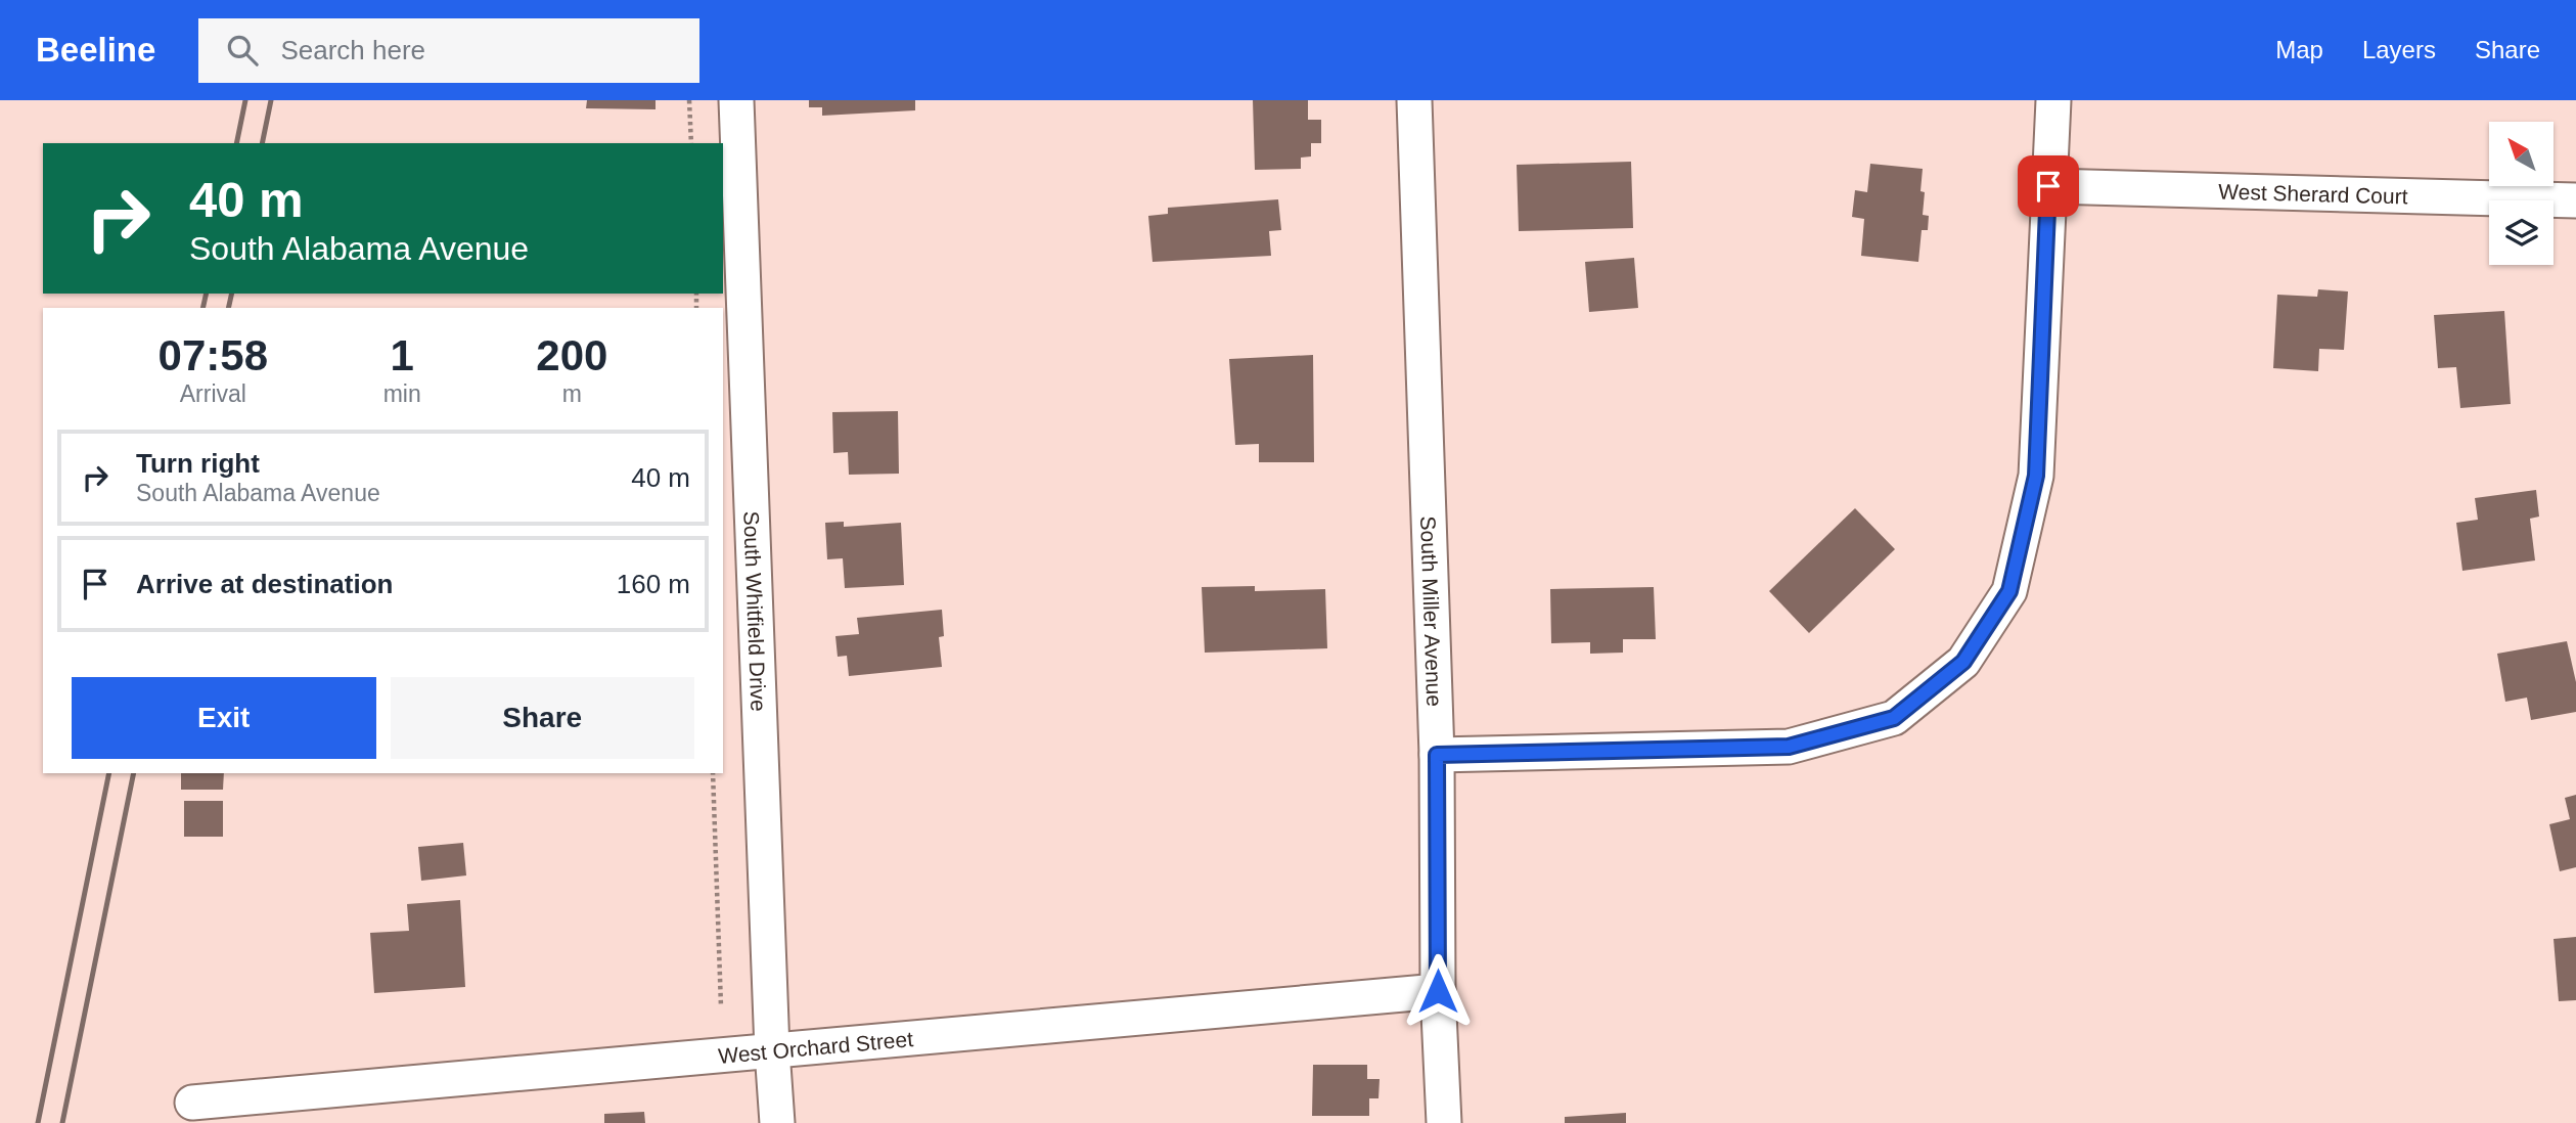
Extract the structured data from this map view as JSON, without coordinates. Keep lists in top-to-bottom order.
{
  "streets": {
    "street": [
      "West Sherard Court",
      "South Whitfield Drive",
      "South Miller Avenue",
      "West Orchard Street"
    ]
  },
  "crossings": [
    ["South Whitfield Drive", "West Orchard Street"],
    ["South Miller Avenue", "West Orchard Street"]
  ],
  "north": "top left",
  "page": {
    "header": "Beeline",
    "search": "Search here",
    "nav": ["Map", "Layers", "Share"],
    "turn": ["40 m", "South Alabama Avenue"],
    "eta": [
      "07:58",
      "Arrival",
      "1",
      "min",
      "200",
      "m"
    ],
    "list": [
      {
        "name": "Turn right",
        "note": "South Alabama Avenue",
        "value": "40 m"
      },
      {
        "name": "Arrive at destination",
        "value": "160 m"
      }
    ],
    "buttons": ["Exit", "Share"]
  }
}
